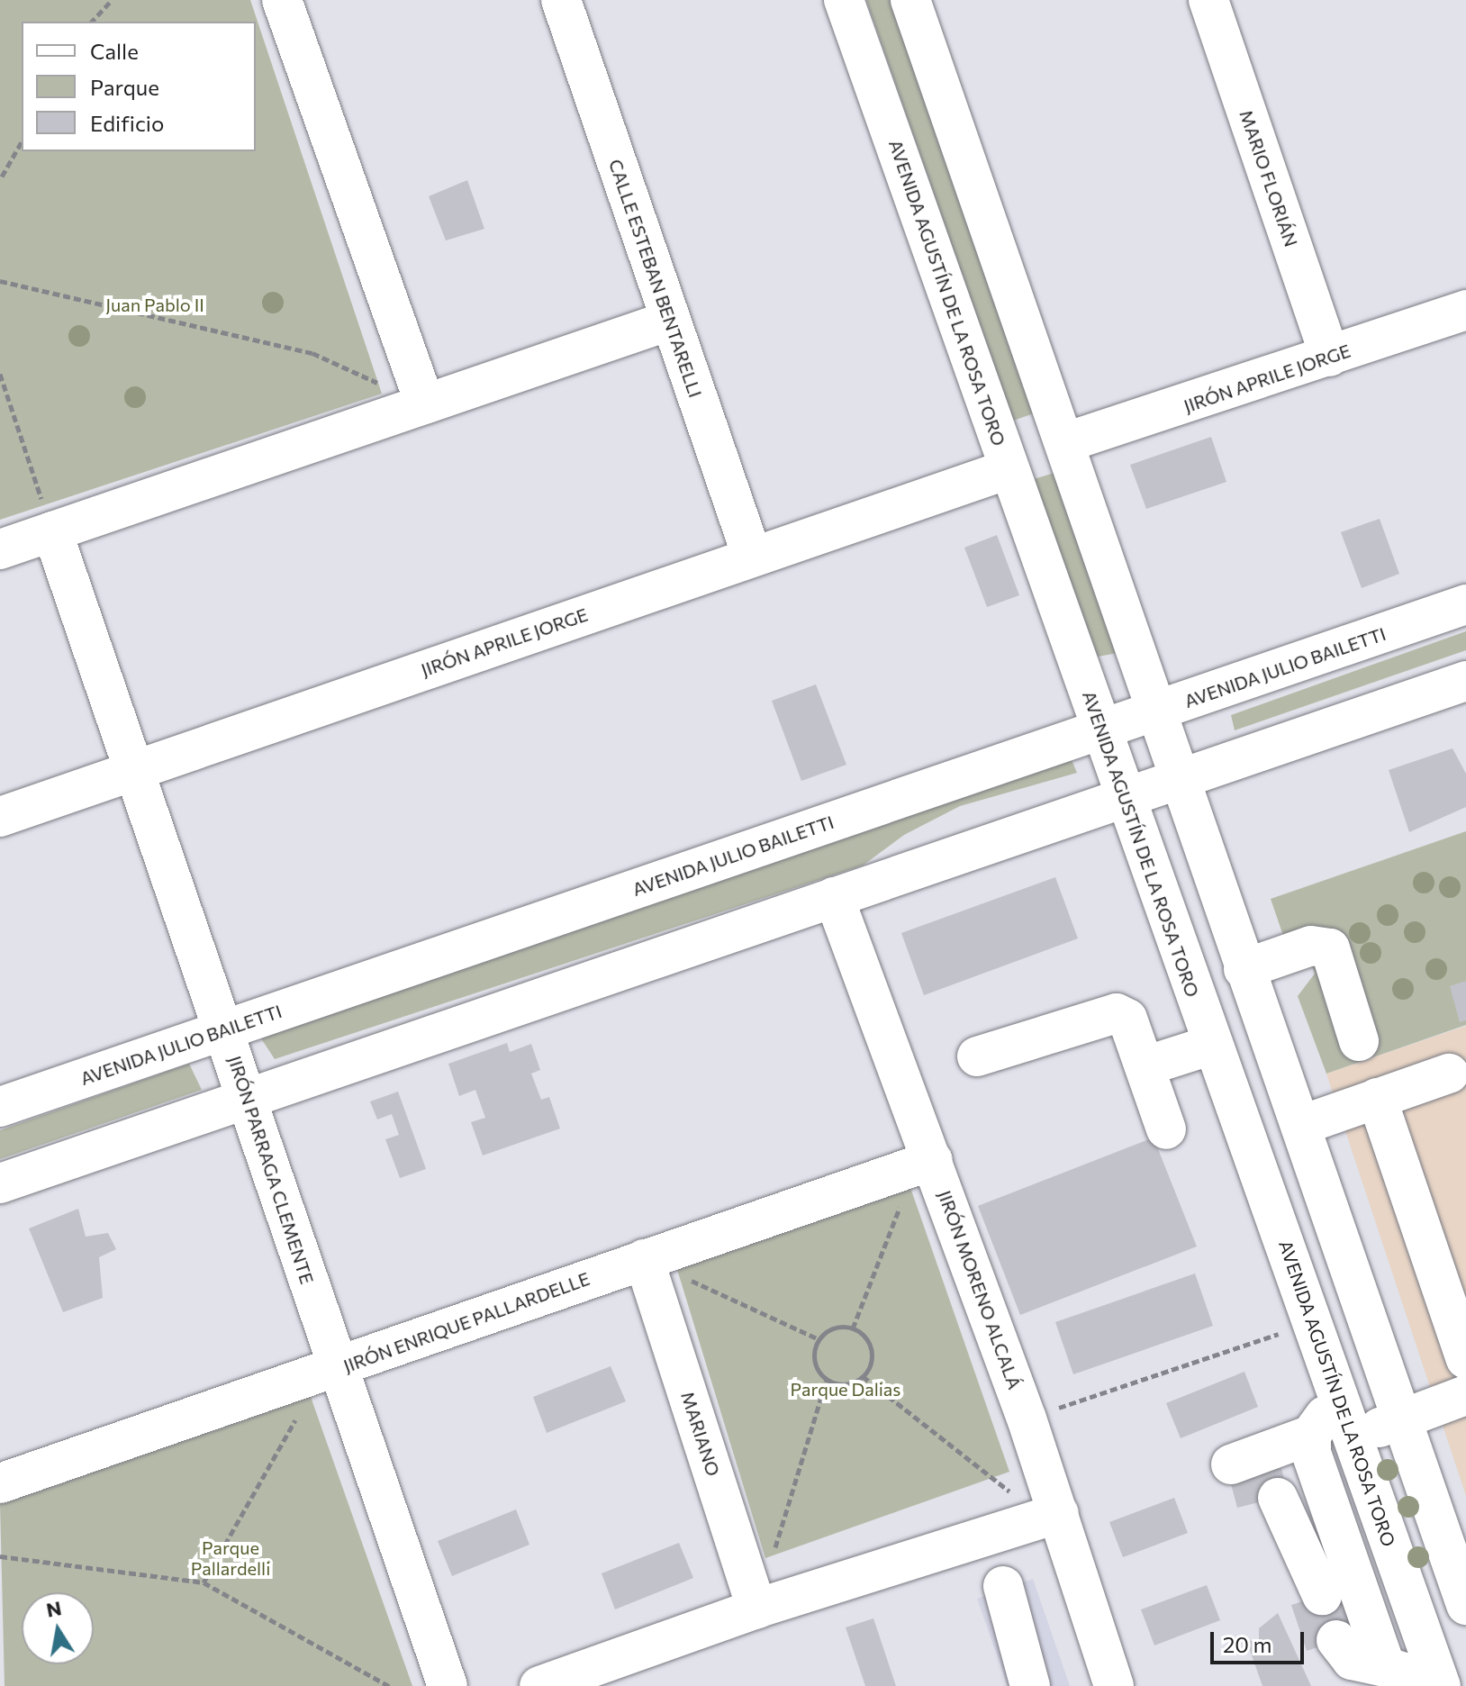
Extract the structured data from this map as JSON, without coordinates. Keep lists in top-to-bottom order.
{
  "streets": {
    "street": [
      "MARIO FLORIÁN",
      "CALLE ESTEBAN BENTARELLI",
      "AVENIDA AGUSTÍN DE LA ROSA TORO",
      "JIRÓN APRILE JORGE",
      "AVENIDA JULIO BAILETTI",
      "JIRÓN PARRAGA CLEMENTE",
      "JIRÓN MORENO ALCALÁ",
      "JIRÓN ENRIQUE PALLARDELLE",
      "MARIANO"
    ]
  },
  "crossings": [
    ["MARIO FLORIÁN", "JIRÓN APRILE JORGE"],
    ["CALLE ESTEBAN BENTARELLI", "JIRÓN APRILE JORGE"],
    ["AVENIDA AGUSTÍN DE LA ROSA TORO", "JIRÓN APRILE JORGE"],
    ["AVENIDA AGUSTÍN DE LA ROSA TORO", "AVENIDA JULIO BAILETTI"],
    ["JIRÓN APRILE JORGE", "JIRÓN PARRAGA CLEMENTE"],
    ["AVENIDA JULIO BAILETTI", "JIRÓN PARRAGA CLEMENTE"],
    ["JIRÓN PARRAGA CLEMENTE", "JIRÓN ENRIQUE PALLARDELLE"],
    ["JIRÓN MORENO ALCALÁ", "JIRÓN ENRIQUE PALLARDELLE"],
    ["JIRÓN ENRIQUE PALLARDELLE", "MARIANO"]
  ],
  "parks": ["Juan Pablo II", "Parque Dalias", "Parque Pallardelli"],
  "legend": ["Calle", "Parque", "Edificio"],
  "scale_bar": "20 m",
  "north": "top"
}
